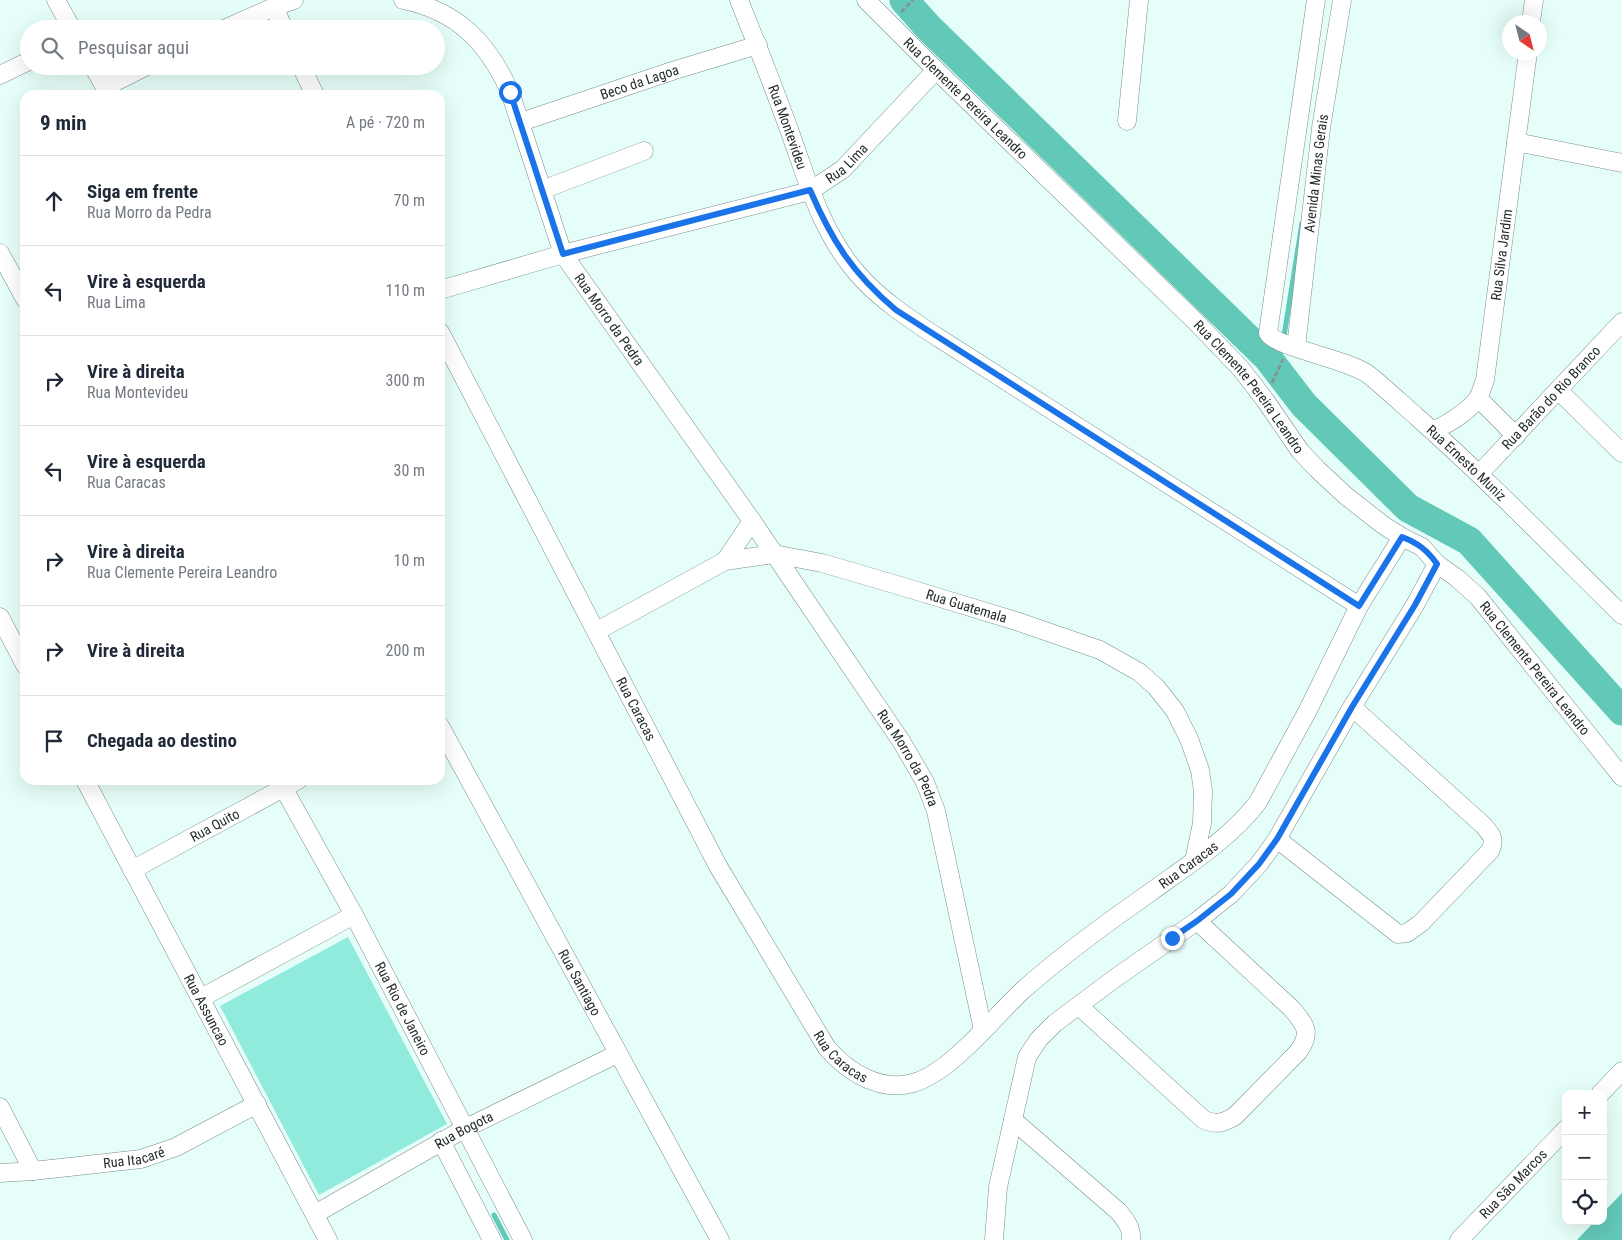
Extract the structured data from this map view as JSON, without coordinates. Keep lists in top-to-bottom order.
{
  "streets": {
    "street": [
      "Beco da Lagoa",
      "Rua Clemente Pereira Leandro",
      "Rua Montevideu",
      "Rua Lima",
      "Avenida Minas Gerais",
      "Rua Silva Jardim",
      "Rua Morro da Pedra",
      "Rua Barão do Rio Branco",
      "Rua Ernesto Muniz",
      "Rua Guatemala",
      "Rua Caracas",
      "Rua Quito",
      "Rua Santiago",
      "Rua Rio de Janeiro",
      "Rua Assuncao",
      "Rua Bogota",
      "Rua Itacaré",
      "Rua Sāo Marcos"
    ]
  },
  "crossings": [
    ["Beco da Lagoa", "Rua Montevideu"],
    ["Beco da Lagoa", "Rua Morro da Pedra"],
    ["Rua Clemente Pereira Leandro", "Rua Lima"],
    ["Rua Clemente Pereira Leandro", "Rua Caracas"],
    ["Rua Montevideu", "Rua Lima"],
    ["Rua Montevideu", "Rua Caracas"],
    ["Rua Lima", "Rua Morro da Pedra"],
    ["Avenida Minas Gerais", "Rua Ernesto Muniz"],
    ["Rua Silva Jardim", "Rua Ernesto Muniz"],
    ["Rua Morro da Pedra", "Rua Guatemala"],
    ["Rua Morro da Pedra", "Rua Caracas"],
    ["Rua Barão do Rio Branco", "Rua Ernesto Muniz"],
    ["Rua Guatemala", "Rua Caracas"],
    ["Rua Quito", "Rua Assuncao"],
    ["Rua Santiago", "Rua Bogota"],
    ["Rua Rio de Janeiro", "Rua Bogota"],
    ["Rua Assuncao", "Rua Bogota"],
    ["Rua Assuncao", "Rua Itacaré"]
  ],
  "north": "bottom right",
  "page": {
    "search": "Pesquisar aqui",
    "heading": ["9 min", "A pé · 720 m"],
    "list": [
      ["Siga em frente", "Rua Morro da Pedra", "70 m"],
      ["Vire à esquerda", "Rua Lima", "110 m"],
      ["Vire à direita", "Rua Montevideu", "300 m"],
      ["Vire à esquerda", "Rua Caracas", "30 m"],
      ["Vire à direita", "Rua Clemente Pereira Leandro", "10 m"],
      ["Vire à direita", "200 m"],
      "Chegada ao destino"
    ],
    "map_buttons": ["+", "−"]
  }
}
